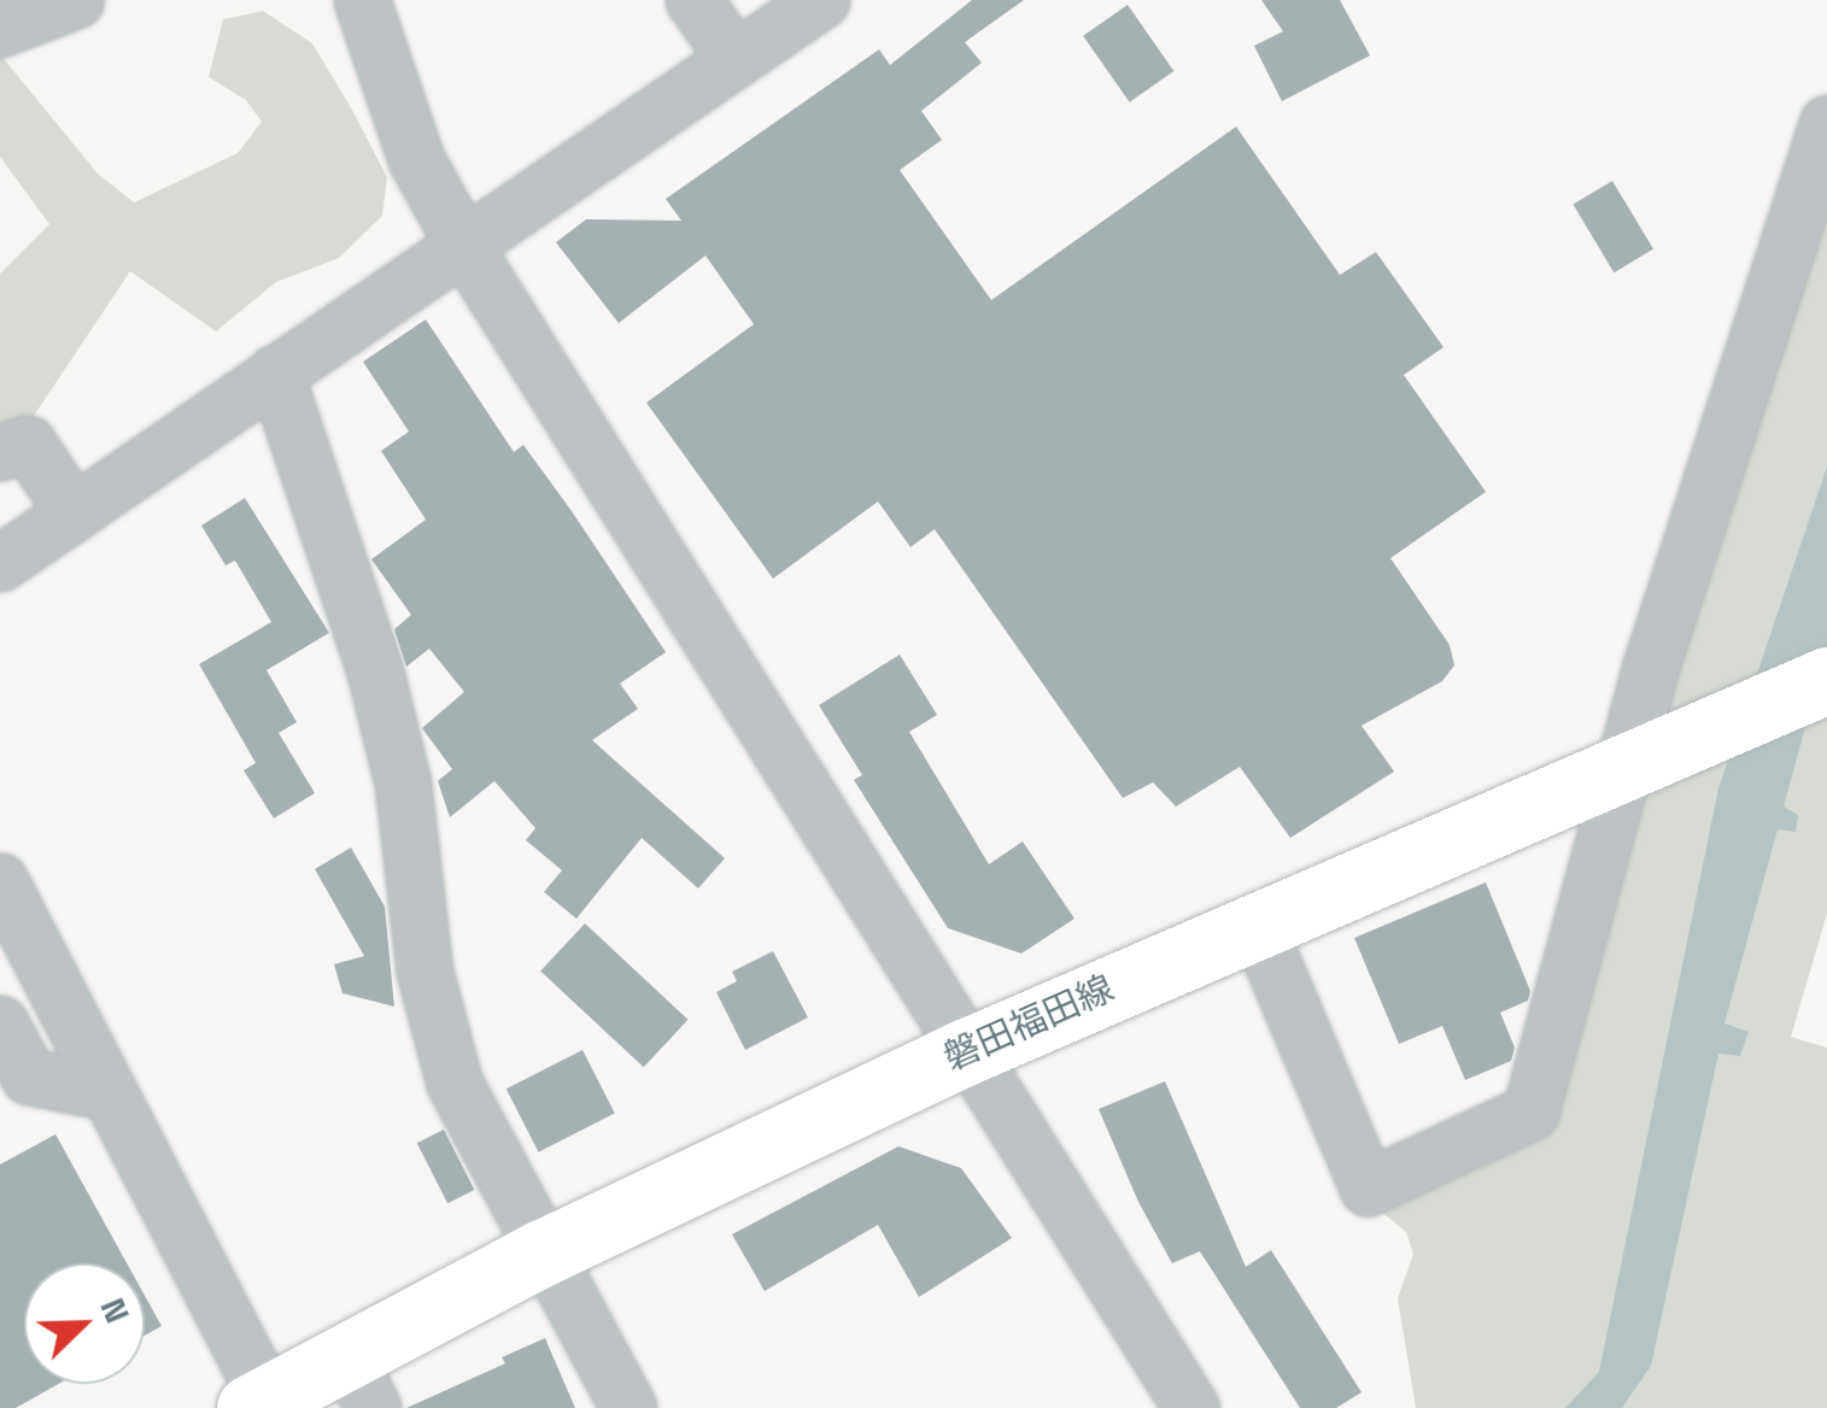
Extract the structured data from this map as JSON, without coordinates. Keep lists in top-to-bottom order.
{
  "streets": {
    "main road": ["磐田福田線"]
  },
  "north": "top right"
}
